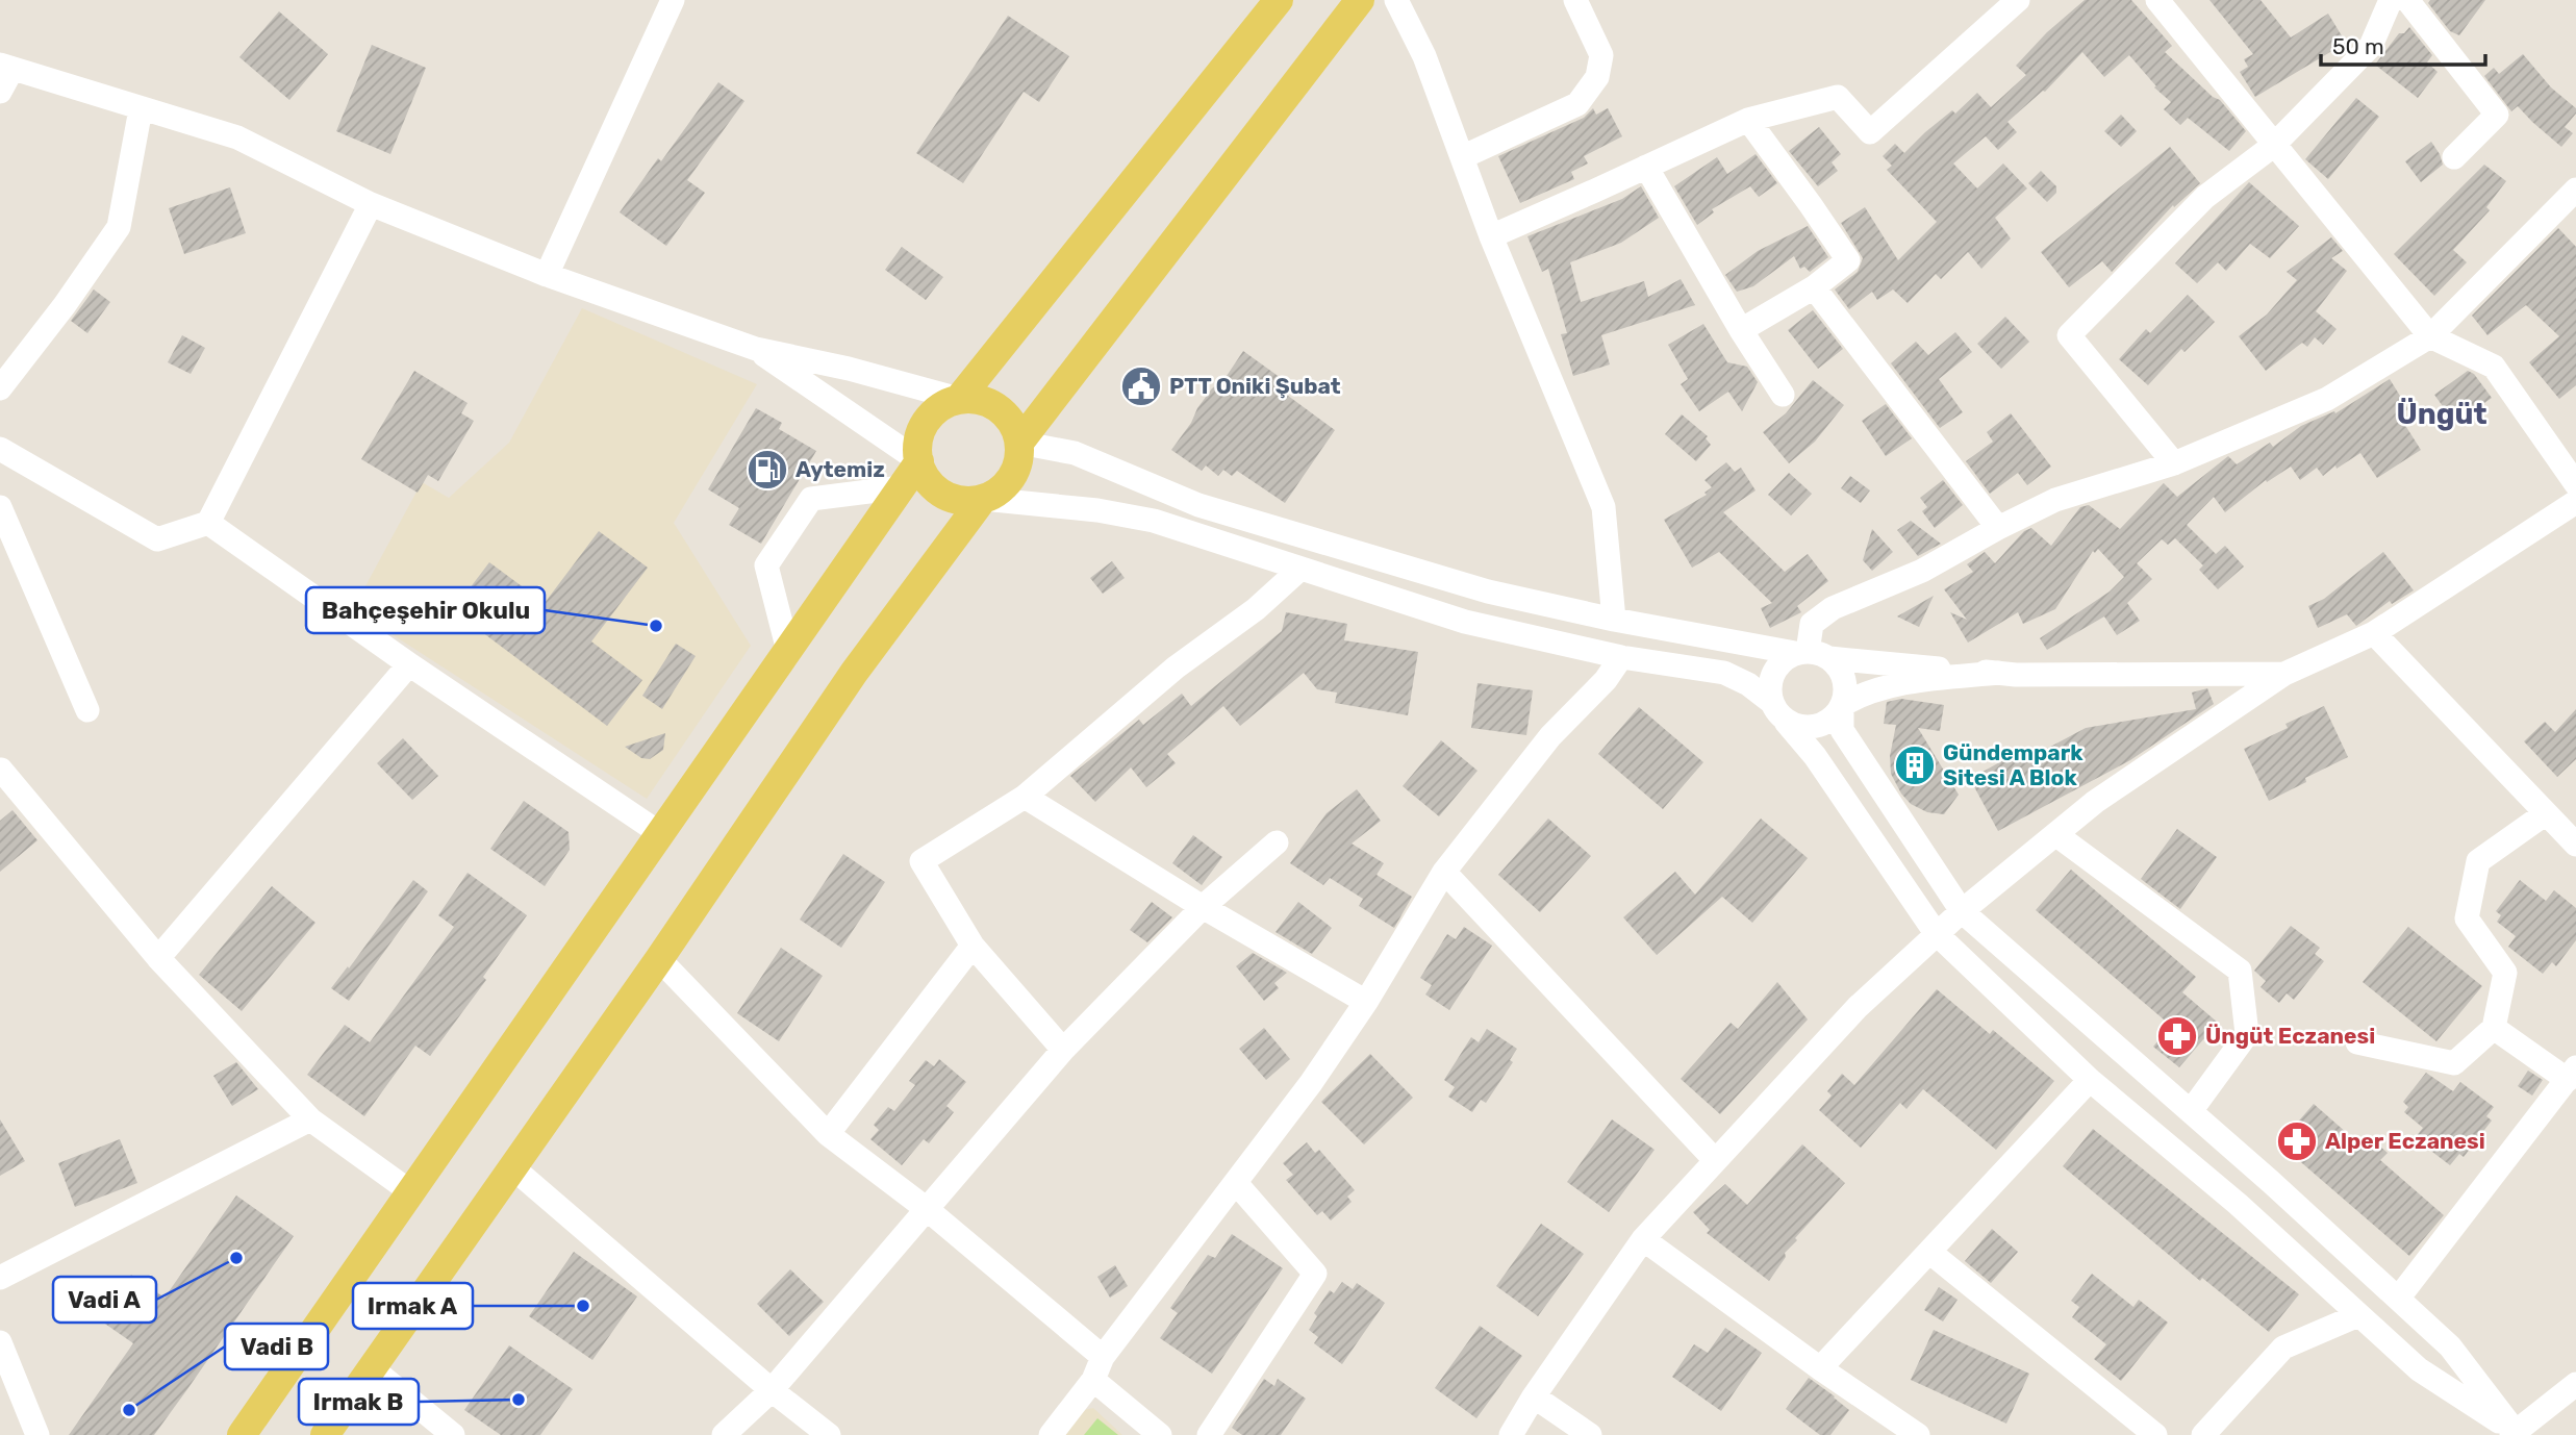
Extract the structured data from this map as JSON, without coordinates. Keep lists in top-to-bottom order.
{
  "districts": ["Üngüt"],
  "places": {
    "public building": ["PTT Oniki Şubat"],
    "fuel station": ["Aytemiz"],
    "other": [
      "Bahçeşehir Okulu",
      "Vadi A",
      "Irmak A",
      "Irmak B",
      "Vadi B"
    ],
    "building": ["Gündempark Sitesi A Blok"],
    "pharmacy": ["Üngüt Eczanesi", "Alper Eczanesi"]
  },
  "scale_bar": "50 m"
}
